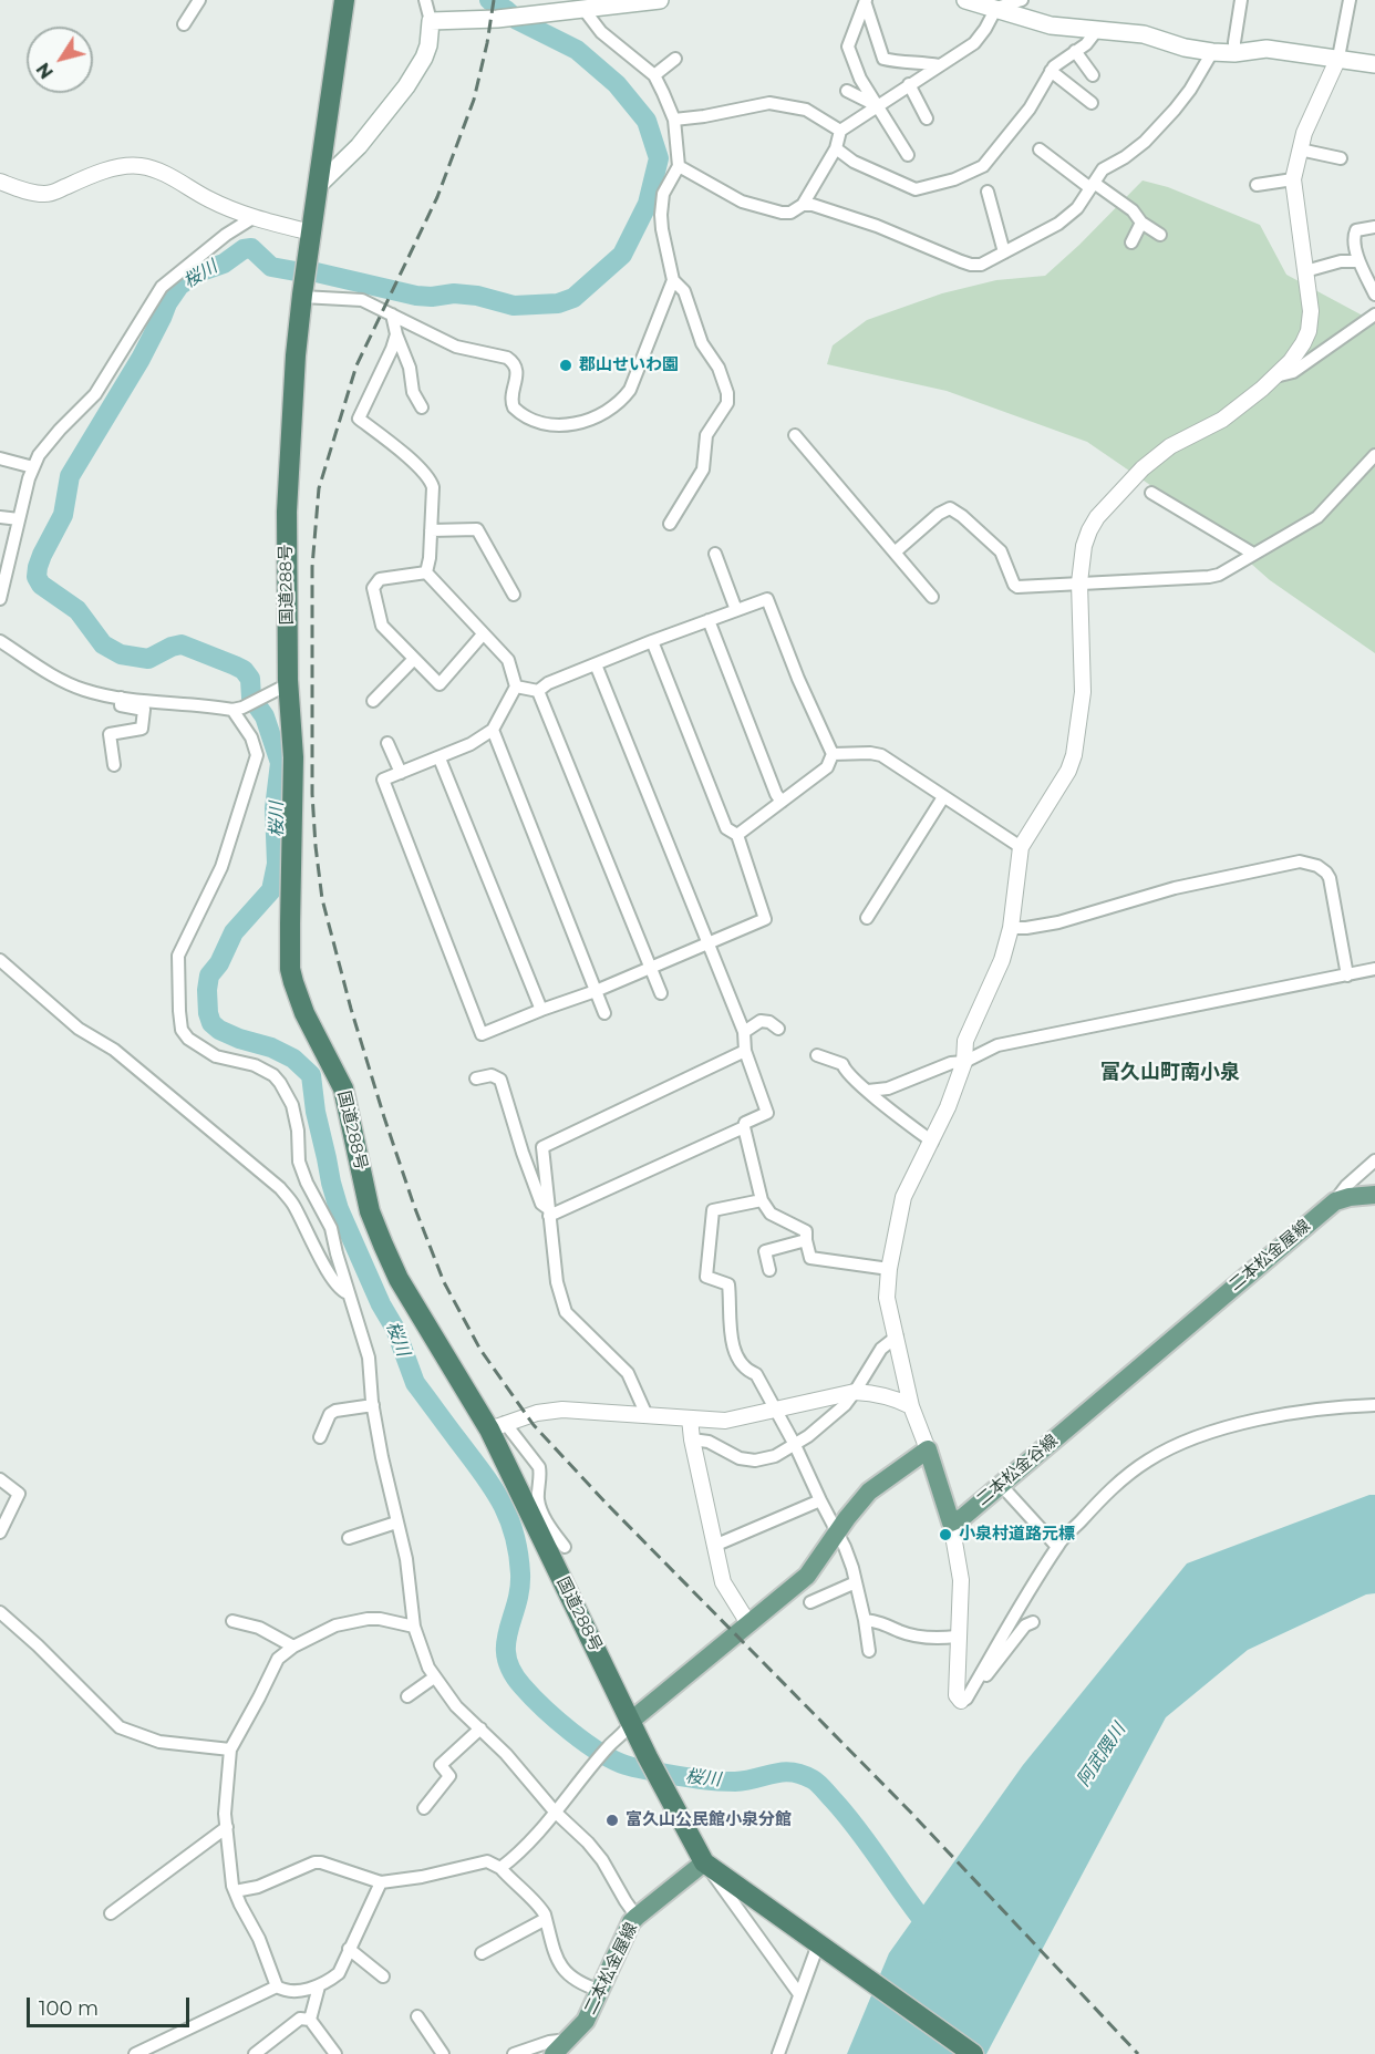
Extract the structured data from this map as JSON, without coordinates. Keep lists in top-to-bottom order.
{
  "streets": {
    "highway": ["国道288号"],
    "main road": ["二本松金屋線", "二本松金谷線"]
  },
  "crossings": [
    ["国道288号", "二本松金屋線"],
    ["二本松金屋線", "二本松金谷線"]
  ],
  "districts": ["富久山町南小泉"],
  "water": ["桜川", "阿武隈川"],
  "places": ["郡山せいわ園", "小泉村道路元標", "富久山公民館小泉分館"],
  "scale_bar": "100 m",
  "north": "bottom left"
}
